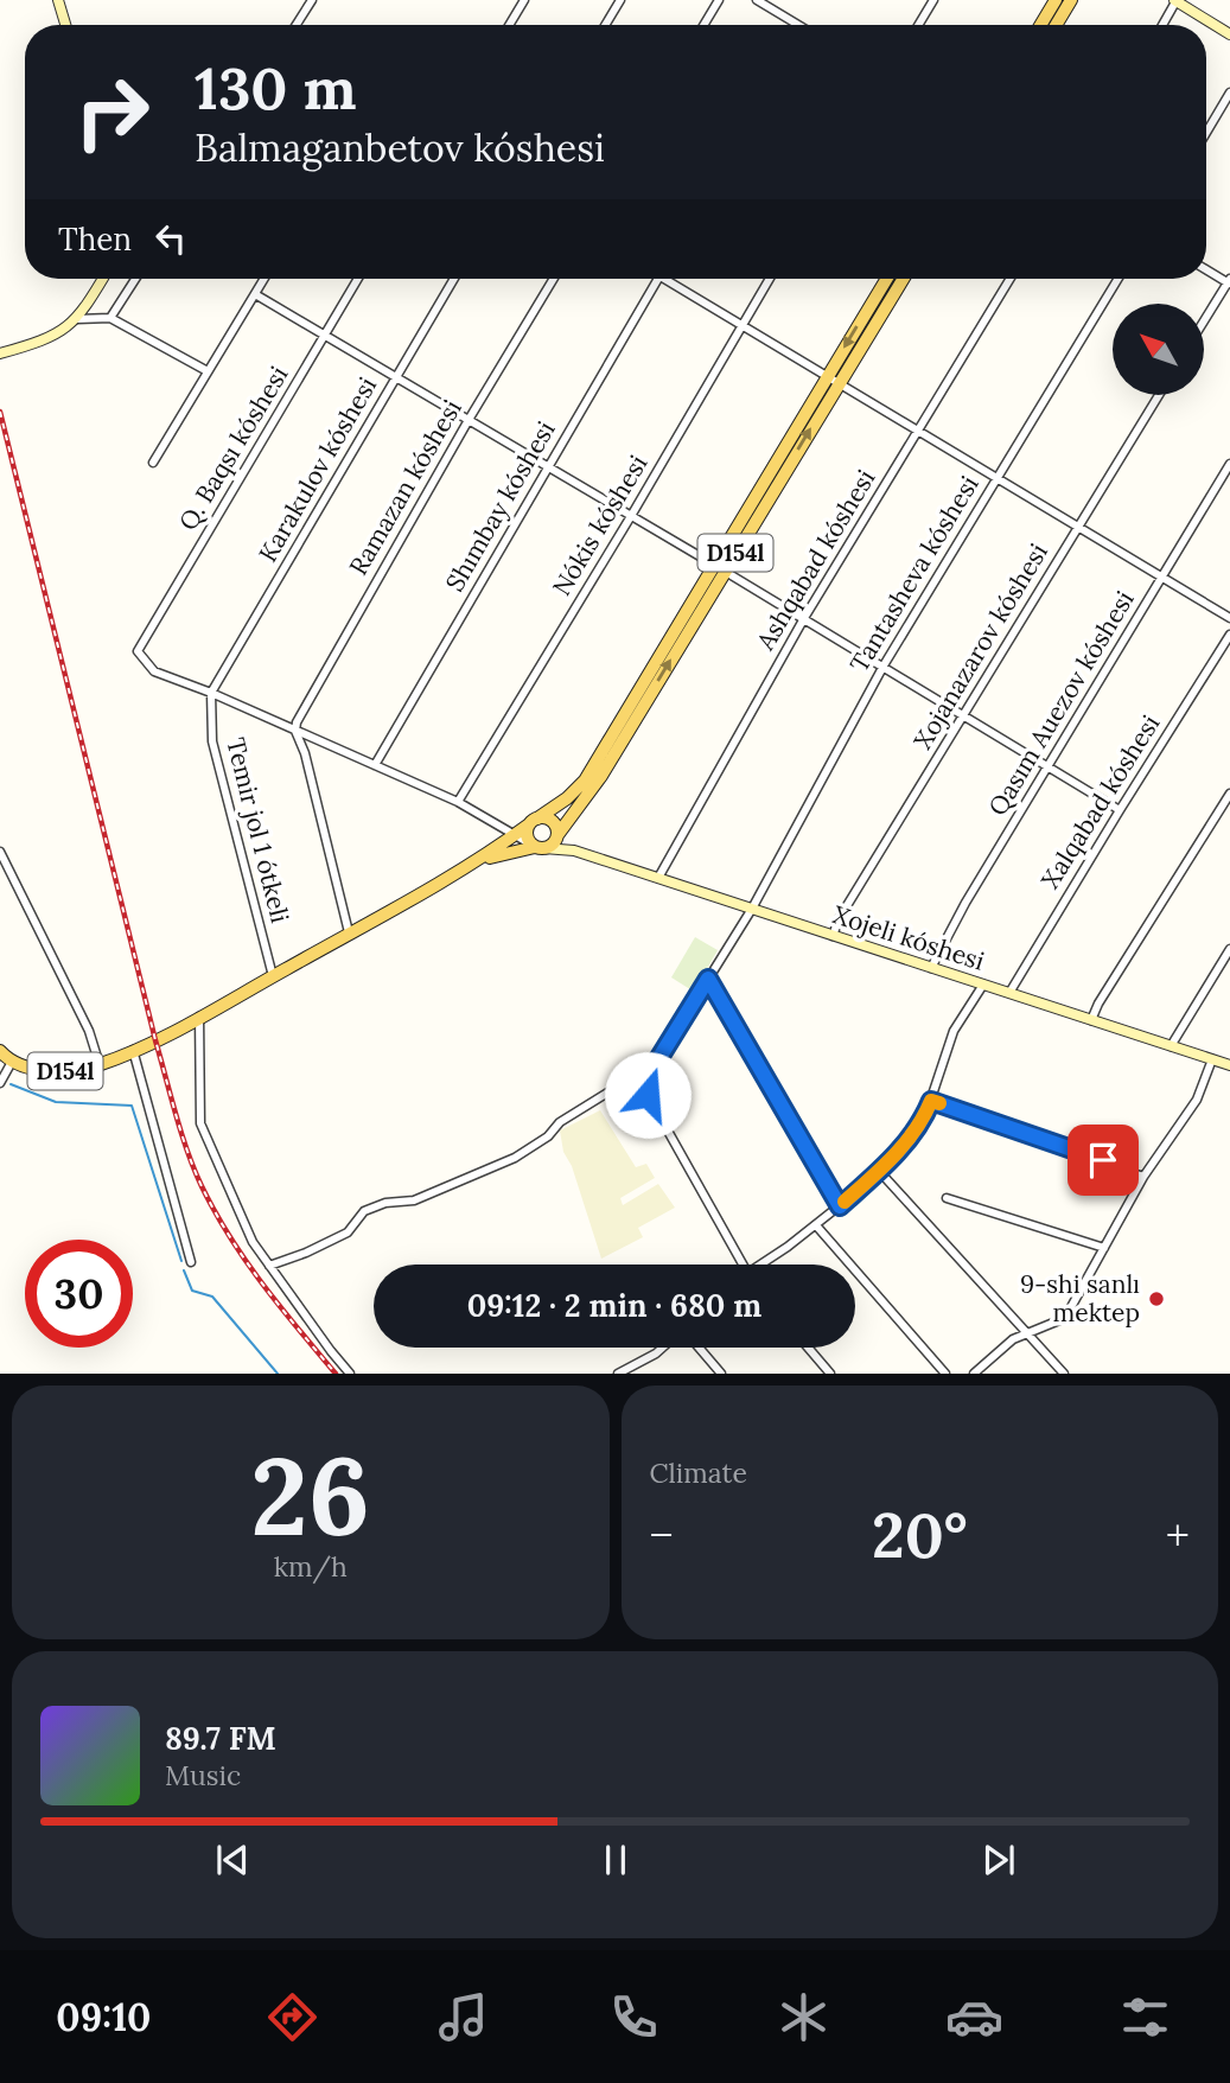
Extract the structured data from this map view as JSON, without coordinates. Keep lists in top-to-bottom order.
{
  "streets": {
    "main road": ["D154l"],
    "street": [
      "Q. Baqsı kóshesi",
      "Karakulov kóshesi",
      "Ramazan kóshesi",
      "Shımbay kóshesi",
      "Nókis kóshesi",
      "Ashqabad kóshesi",
      "Tantasheva kóshesi",
      "Xojanazarov kóshesi",
      "Qasım Auezov kóshesi",
      "Xalqabad kóshesi",
      "Temir jol 1 ótkeli",
      "Xojeli kóshesi"
    ]
  },
  "crossings": [
    ["Q. Baqsı kóshesi", "Karakulov kóshesi"],
    ["Q. Baqsı kóshesi", "Temir jol 1 ótkeli"],
    ["Karakulov kóshesi", "Temir jol 1 ótkeli"],
    ["D154l", "Temir jol 1 ótkeli"],
    ["Ashqabad kóshesi", "Xojeli kóshesi"],
    ["Tantasheva kóshesi", "Xojeli kóshesi"],
    ["Xojanazarov kóshesi", "Xojeli kóshesi"],
    ["Qasım Auezov kóshesi", "Xojeli kóshesi"],
    ["Xalqabad kóshesi", "Xojeli kóshesi"]
  ],
  "places": ["9-shi sanlı mektep"],
  "north": "top left",
  "page": {
    "turn": ["130 m", "Balmaganbetov kóshesi"],
    "then": "Then",
    "limit": "30",
    "trip": "09:12 · 2 min · 680 m",
    "tile": [
      ["26", "km/h"],
      "Climate"
    ],
    "heat": ["−", "20°", "+"],
    "song": ["89.7 FM", "Music"],
    "tabs": "09:10"
  }
}
